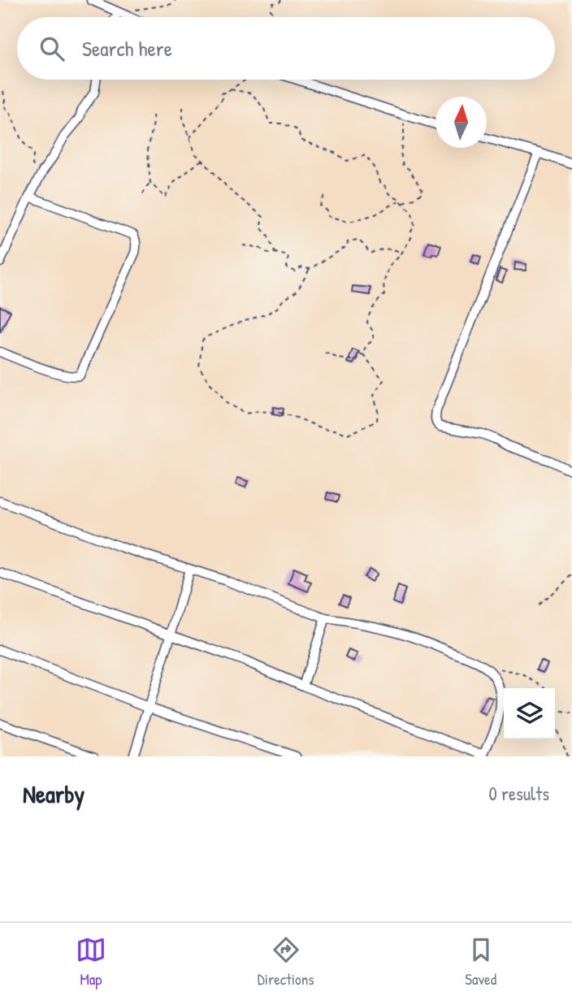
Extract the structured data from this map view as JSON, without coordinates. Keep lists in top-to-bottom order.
{
  "north": "top",
  "page": {
    "search": "Search here",
    "heading": ["Nearby", "0 results"],
    "nav": ["Map", "Directions", "Saved"]
  }
}
